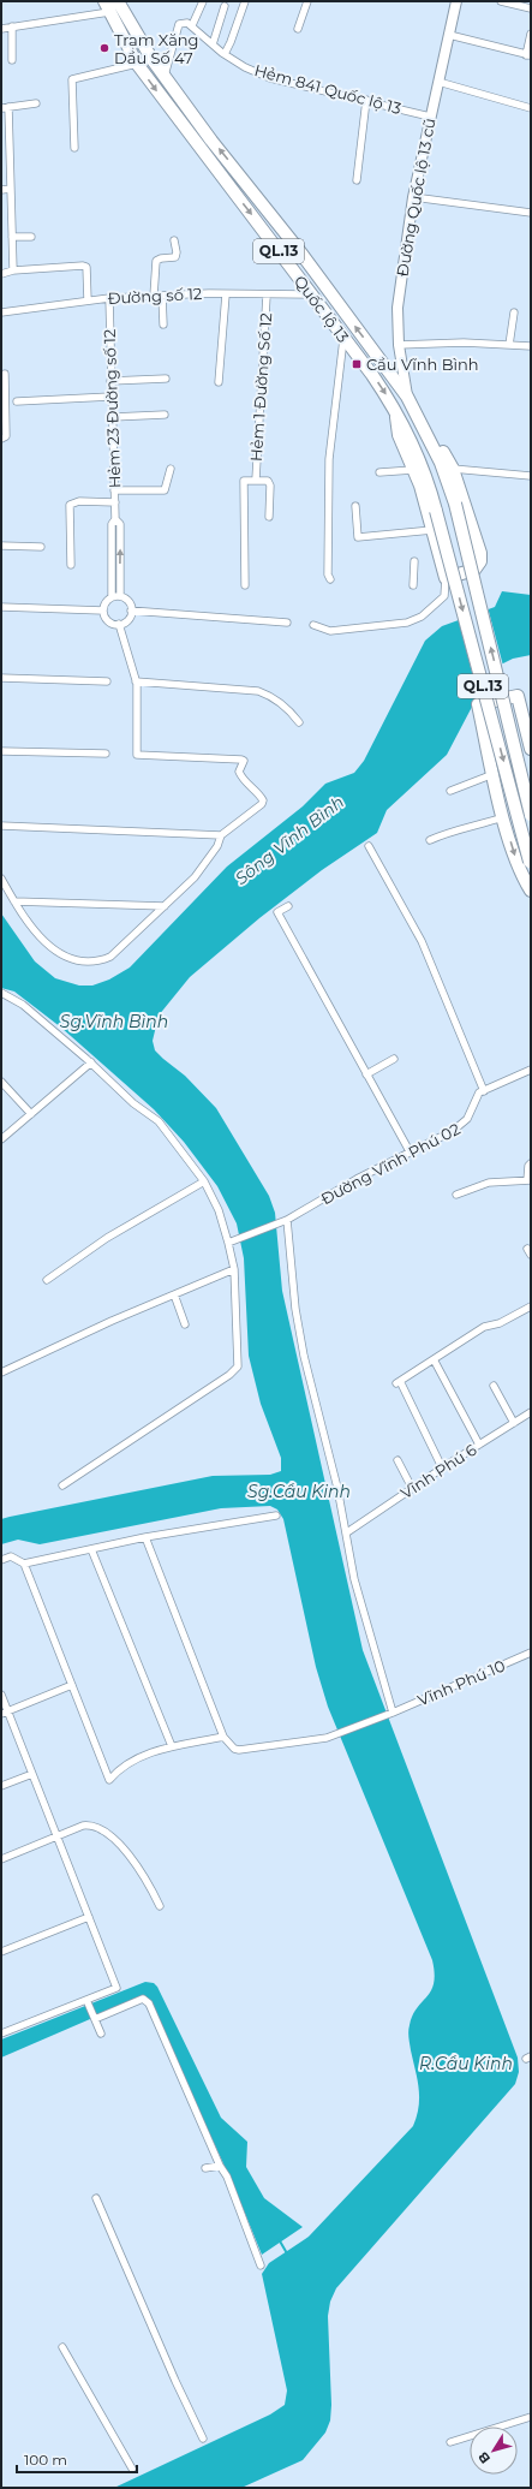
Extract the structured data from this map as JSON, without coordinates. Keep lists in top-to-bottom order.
{
  "streets": {
    "highway": ["QL.13", "Quốc lộ 13"],
    "street": [
      "Hẻm 841 Quốc lộ 13",
      "Đường Quốc lộ 13 cũ",
      "Đường số 12",
      "Hẻm 1 Đường Số 12",
      "Hẻm 23 Đường số 12",
      "Đường Vĩnh Phú 02",
      "Vĩnh Phú 6",
      "Vĩnh Phú 10"
    ]
  },
  "crossings": [
    ["Hẻm 841 Quốc lộ 13", "Đường Quốc lộ 13 cũ"],
    ["Đường Quốc lộ 13 cũ", "Quốc lộ 13"],
    ["Đường số 12", "Quốc lộ 13"],
    ["Đường số 12", "Hẻm 1 Đường Số 12"],
    ["Đường số 12", "Hẻm 23 Đường số 12"]
  ],
  "water": [
    "Sông Vĩnh Bình",
    "Sg.Vĩnh Bình",
    "Sg.Cầu Kinh",
    "R.Cầu Kinh"
  ],
  "places": {
    "other": ["Trạm Xăng Dầu Số 47"],
    "transit": ["Cầu Vĩnh Bình"]
  },
  "scale_bar": "100 m",
  "north": "bottom left"
}
